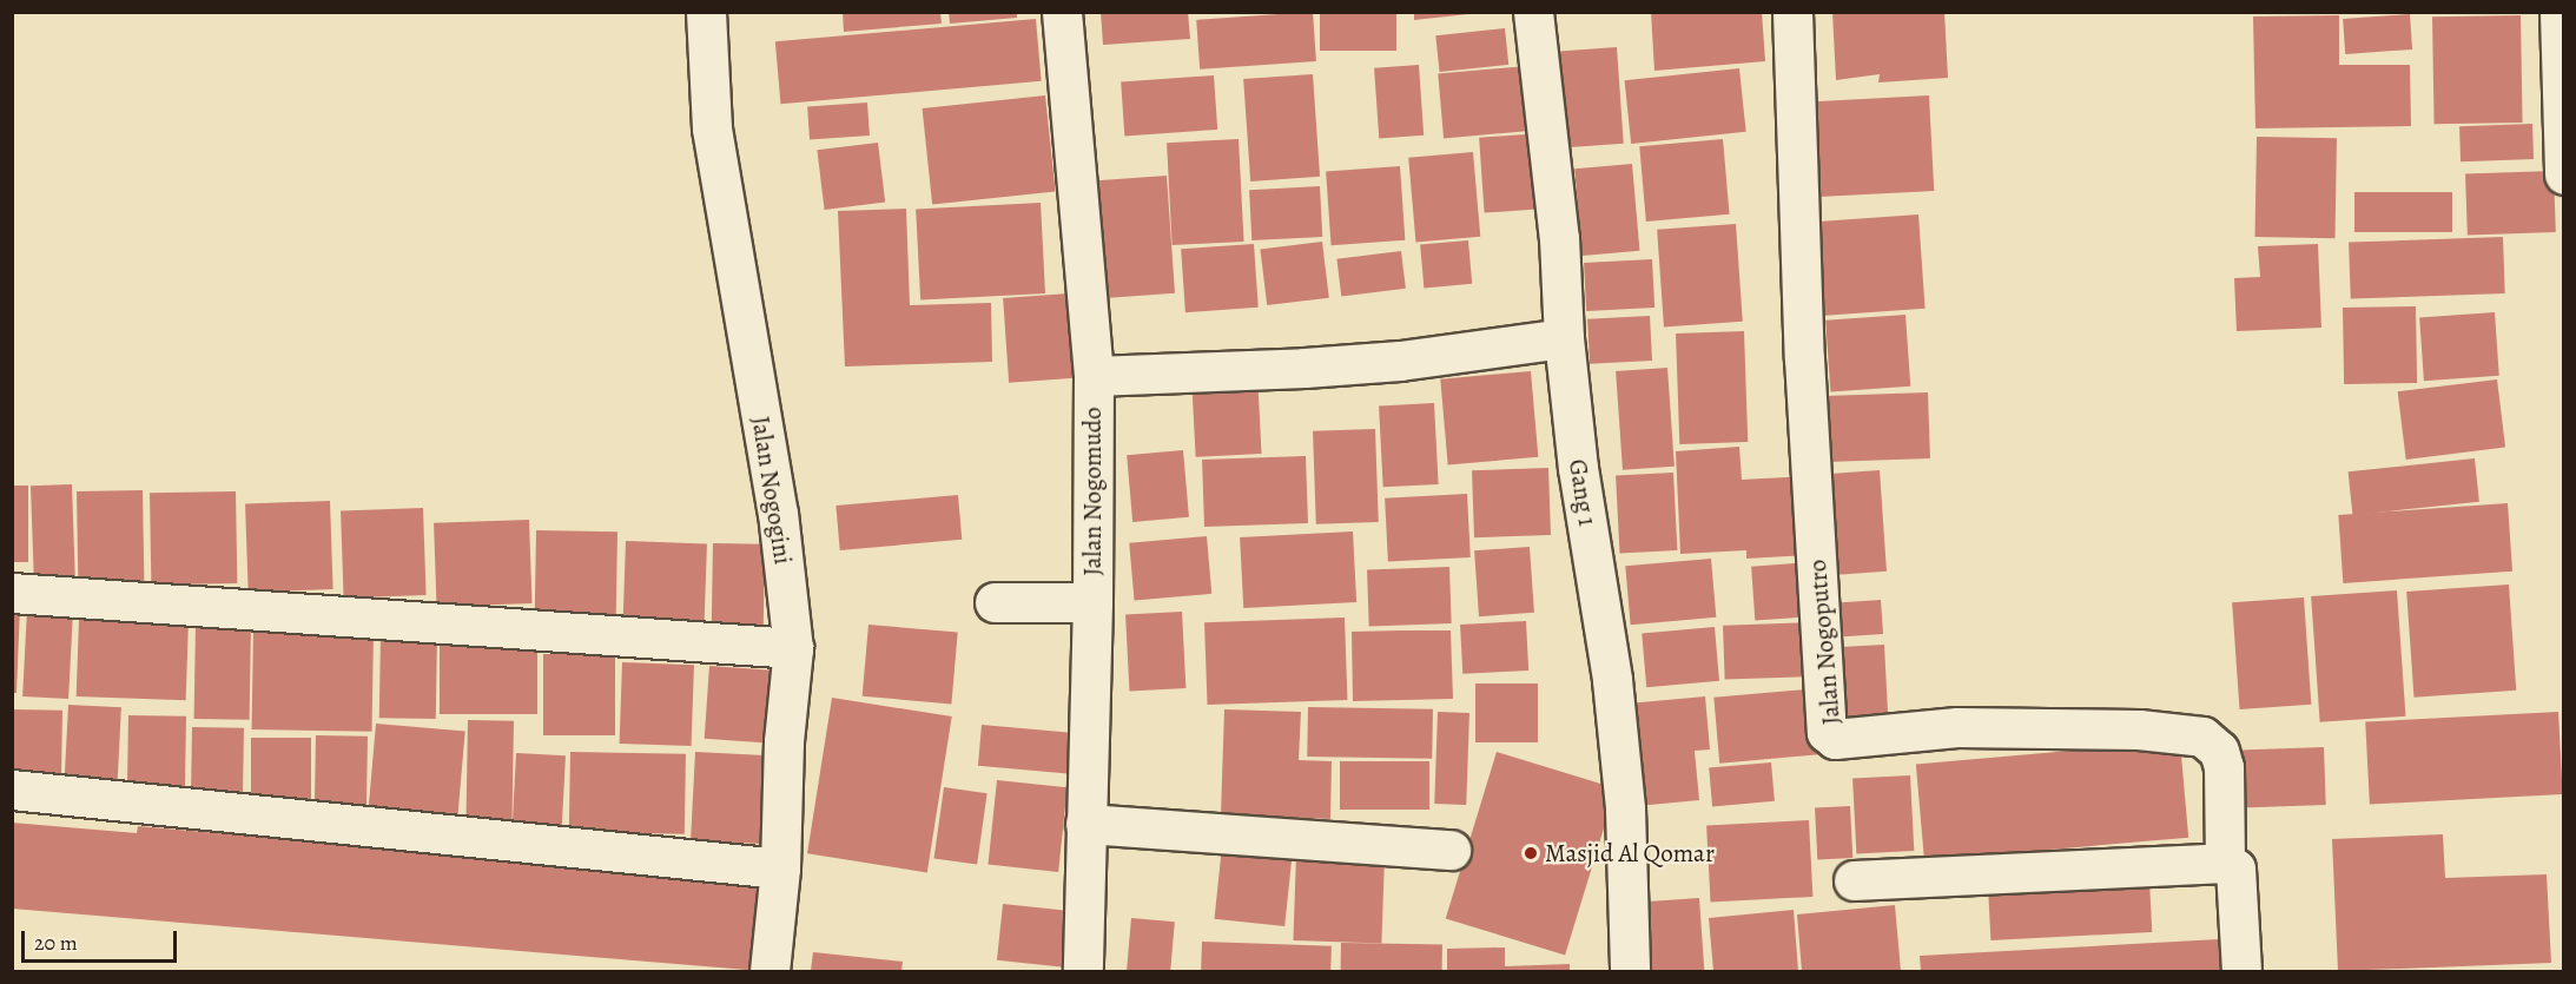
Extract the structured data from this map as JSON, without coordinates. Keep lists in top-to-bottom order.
{
  "streets": {
    "street": [
      "Jalan Nogogini",
      "Jalan Nogomudo",
      "Gang 1",
      "Jalan Nogoputro"
    ]
  },
  "places": ["Masjid Al Qomar"],
  "scale_bar": "20 m"
}
